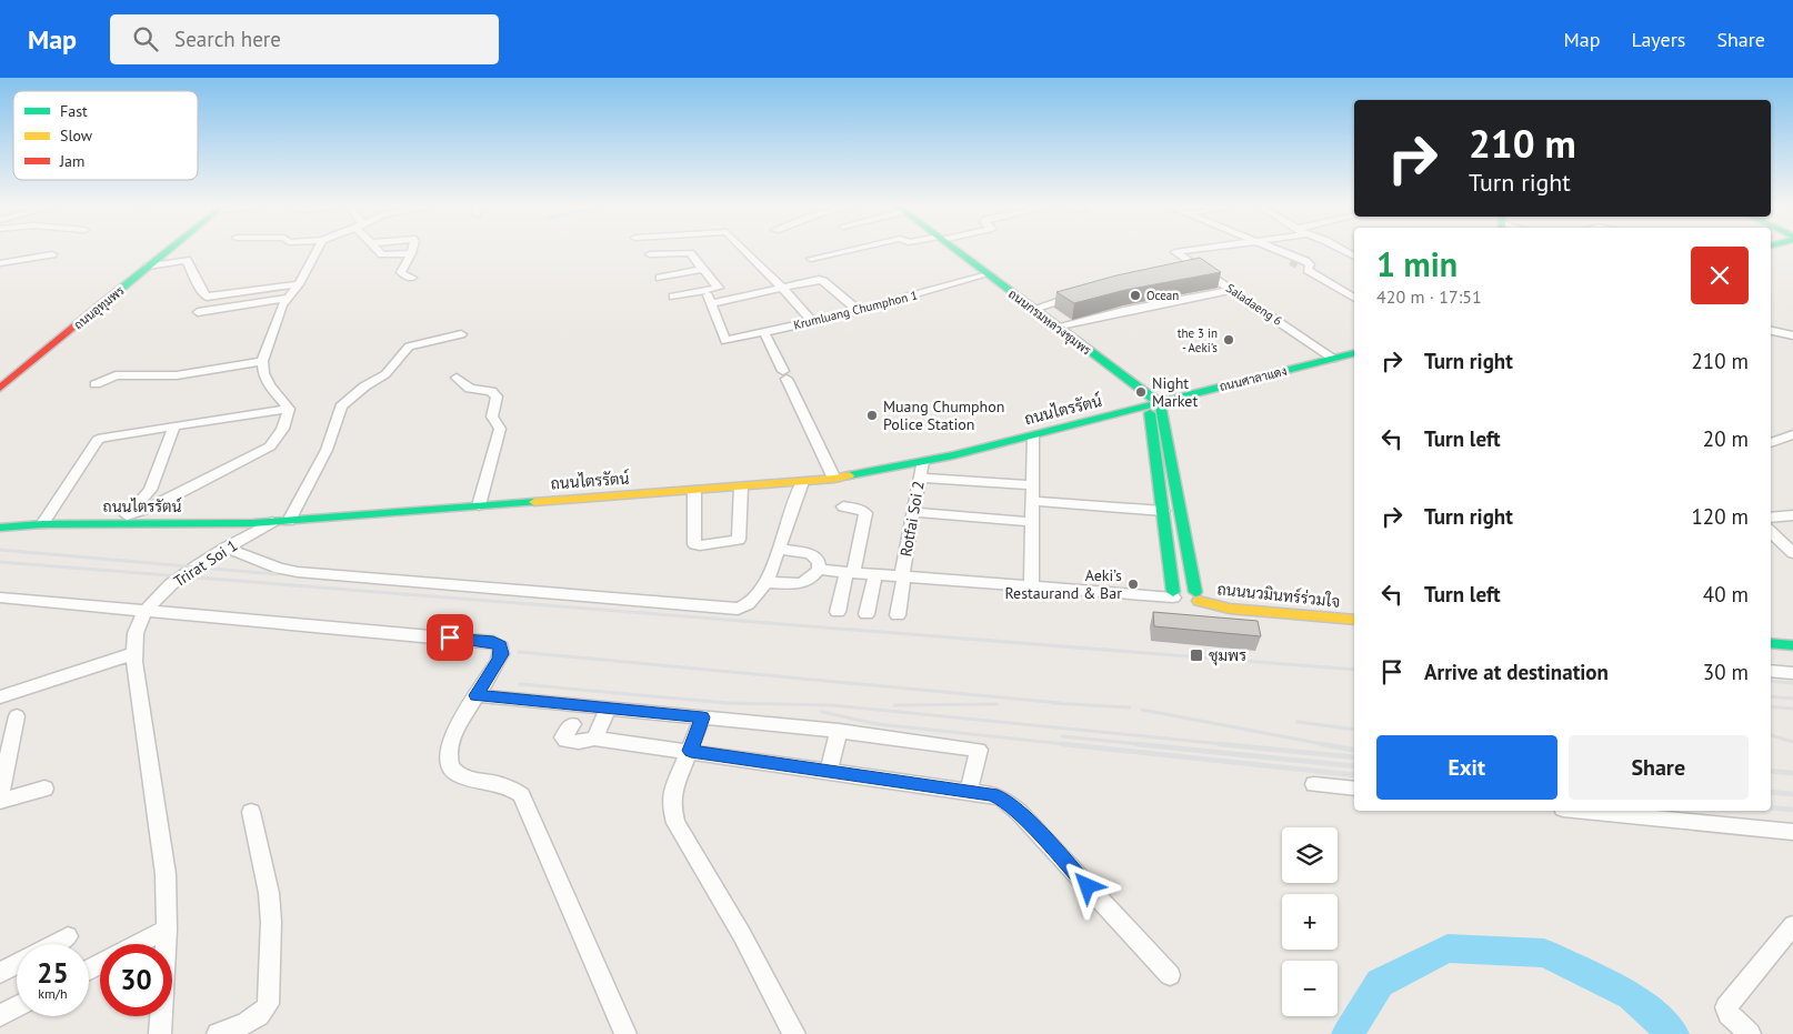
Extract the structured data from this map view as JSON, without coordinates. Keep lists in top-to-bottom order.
{
  "streets": {
    "street": [
      "Saladaeng 6",
      "ถนนอุทุมพร",
      "Krumluang Chumphon 1",
      "ถนนกรมหลวงชุมพร",
      "ถนนศาลาแดง",
      "ถนนไตรรัตน์",
      "Rotfai Soi 2",
      "Trirat Soi 1",
      "ถนนนวมินทร์ร่วมใจ"
    ]
  },
  "crossings": [
    ["Saladaeng 6", "ถนนศาลาแดง"],
    ["Krumluang Chumphon 1", "ถนนกรมหลวงชุมพร"],
    ["ถนนกรมหลวงชุมพร", "ถนนศาลาแดง"],
    ["ถนนกรมหลวงชุมพร", "ถนนไตรรัตน์"],
    ["ถนนศาลาแดง", "ถนนไตรรัตน์"],
    ["ถนนไตรรัตน์", "Rotfai Soi 2"],
    ["ถนนไตรรัตน์", "Trirat Soi 1"]
  ],
  "places": {
    "other": [
      "Ocean",
      "the 3 in - Aeki's",
      "Night Market",
      "Muang Chumphon Police Station",
      "Aeki’s Restaurand & Bar"
    ],
    "transit": ["ชุมพร"]
  },
  "legend": ["Fast", "Slow", "Jam"],
  "page": {
    "header": "Map",
    "search": "Search here",
    "nav": ["Map", "Layers", "Share"],
    "turn": ["210 m", "Turn right"],
    "heading": ["1 min", "420 m · 17:51"],
    "list": [
      {
        "name": "Turn right",
        "value": "210 m"
      },
      {
        "name": "Turn left",
        "value": "20 m"
      },
      {
        "name": "Turn right",
        "value": "120 m"
      },
      {
        "name": "Turn left",
        "value": "40 m"
      },
      {
        "name": "Arrive at destination",
        "value": "30 m"
      }
    ],
    "buttons": ["Exit", "Share"],
    "map_buttons": ["+", "−"],
    "speed": "25 km/h",
    "limit": "30"
  }
}
